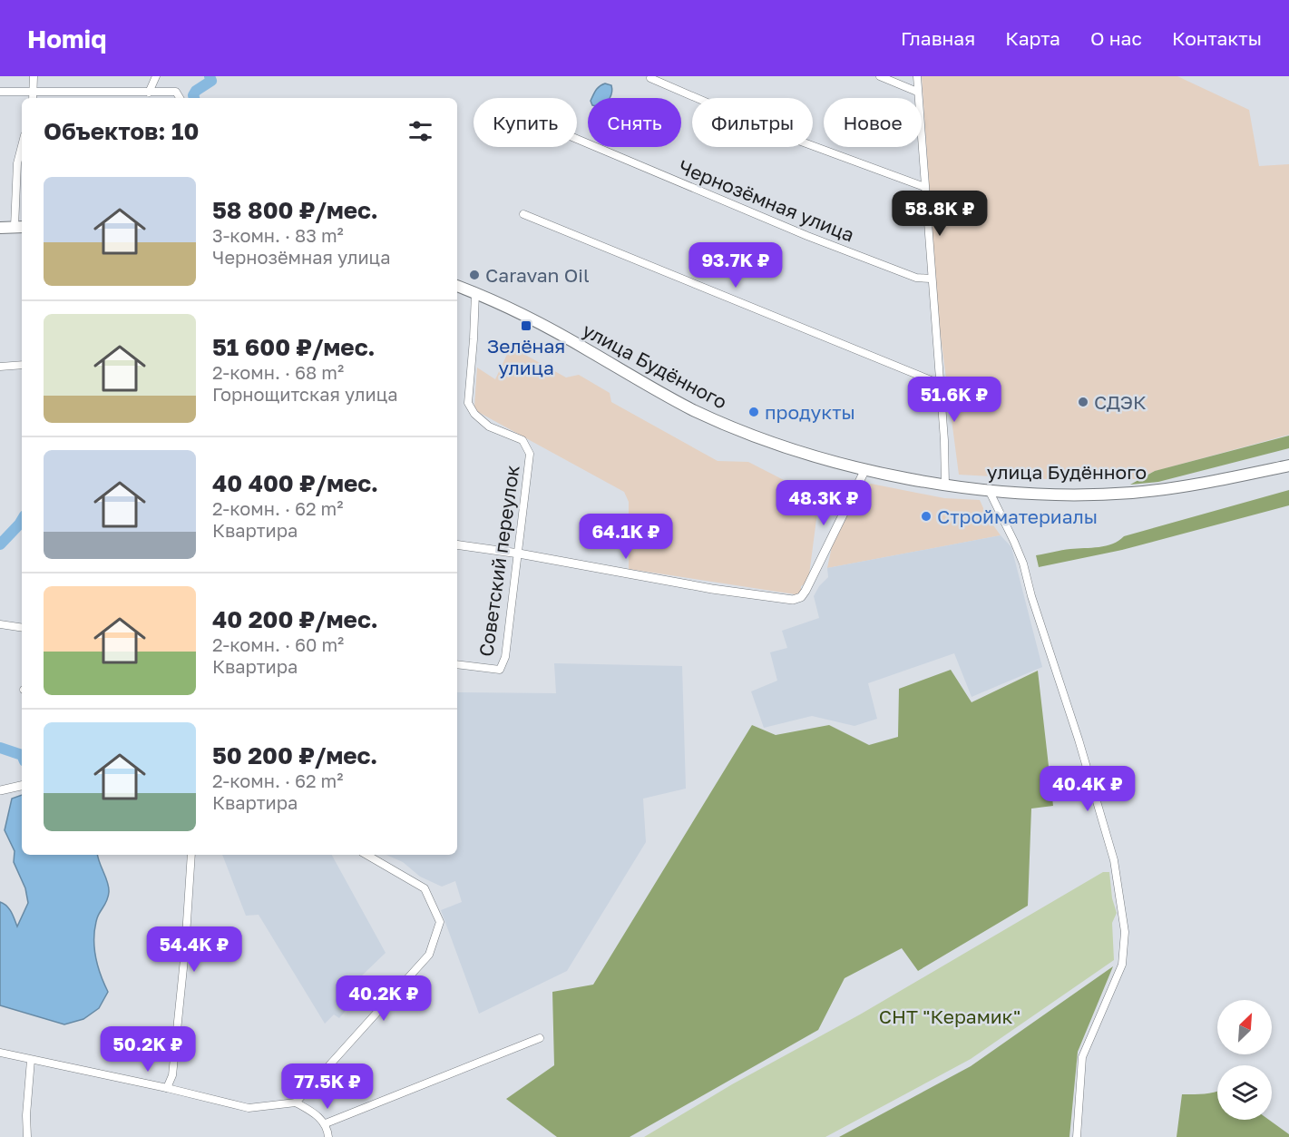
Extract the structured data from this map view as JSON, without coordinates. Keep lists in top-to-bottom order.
{
  "streets": {
    "main road": ["улица Будённого"],
    "street": ["Чернозёмная улица", "Советский переулок"]
  },
  "crossings": [
    ["улица Будённого", "Советский переулок"]
  ],
  "parks": ["СНТ \"Керамик\""],
  "places": {
    "other": [
      "Caravan Oil",
      "СДЭК",
      "продукты",
      "Стройматериалы"
    ],
    "transit": ["Зелёная улица"]
  },
  "north": "top right",
  "page": {
    "header": "Homiq",
    "nav": [
      "Главная",
      "Карта",
      "О нас",
      "Контакты"
    ],
    "chip": [
      "Купить",
      "Снять",
      "Фильтры",
      "Новое"
    ],
    "heading": "Объектов: 10",
    "list": [
      {
        "name": "58 800 ₽/мес.",
        "note": "3-комн. · 83 m² · Чернозёмная улица"
      },
      {
        "name": "51 600 ₽/мес.",
        "note": "2-комн. · 68 m² · Горнощитская улица"
      },
      {
        "name": "40 400 ₽/мес.",
        "note": "2-комн. · 62 m² · Квартира"
      },
      {
        "name": "40 200 ₽/мес.",
        "note": "2-комн. · 60 m² · Квартира"
      },
      {
        "name": "50 200 ₽/мес.",
        "note": "2-комн. · 62 m² · Квартира"
      }
    ],
    "price": [
      "58.8K ₽",
      "93.7K ₽",
      "51.6K ₽",
      "48.3K ₽",
      "64.1K ₽",
      "40.4K ₽",
      "54.4K ₽",
      "40.2K ₽",
      "50.2K ₽",
      "77.5K ₽"
    ]
  }
}
